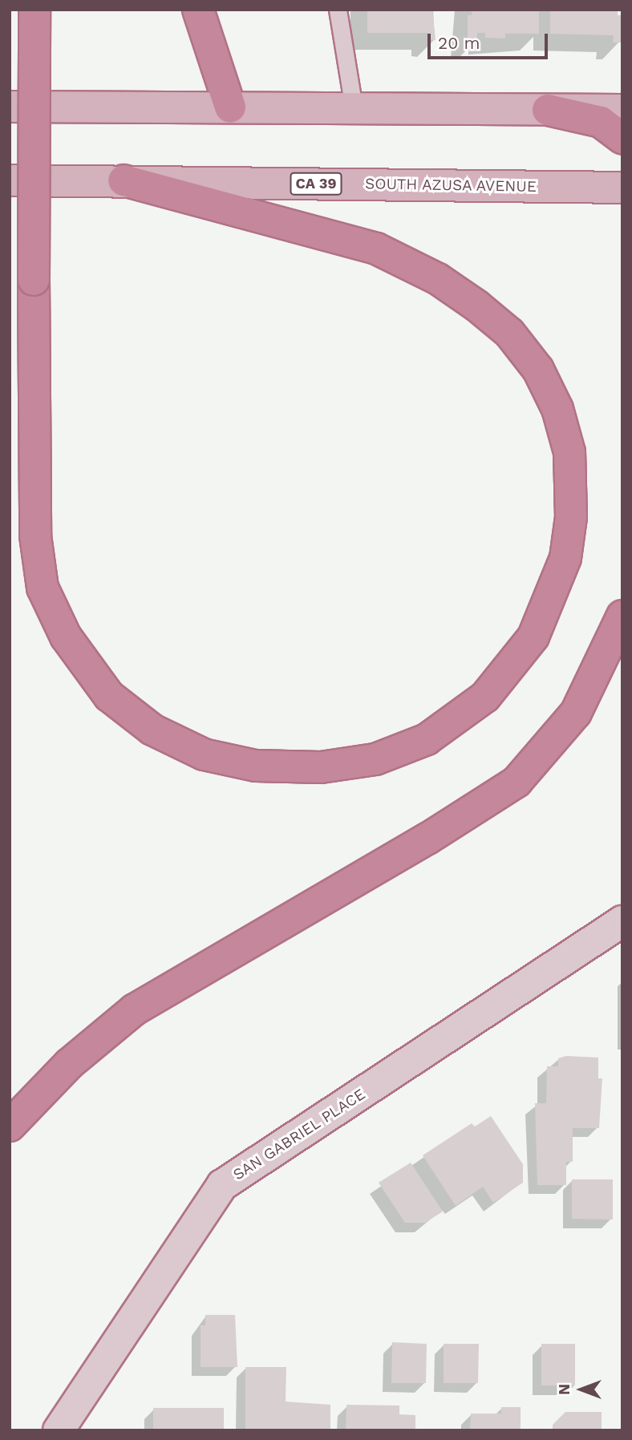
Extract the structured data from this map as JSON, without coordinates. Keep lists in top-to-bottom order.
{
  "streets": {
    "main road": ["CA 39", "SOUTH AZUSA AVENUE"],
    "street": ["SAN GABRIEL PLACE"]
  },
  "scale_bar": "20 m",
  "north": "left"
}
